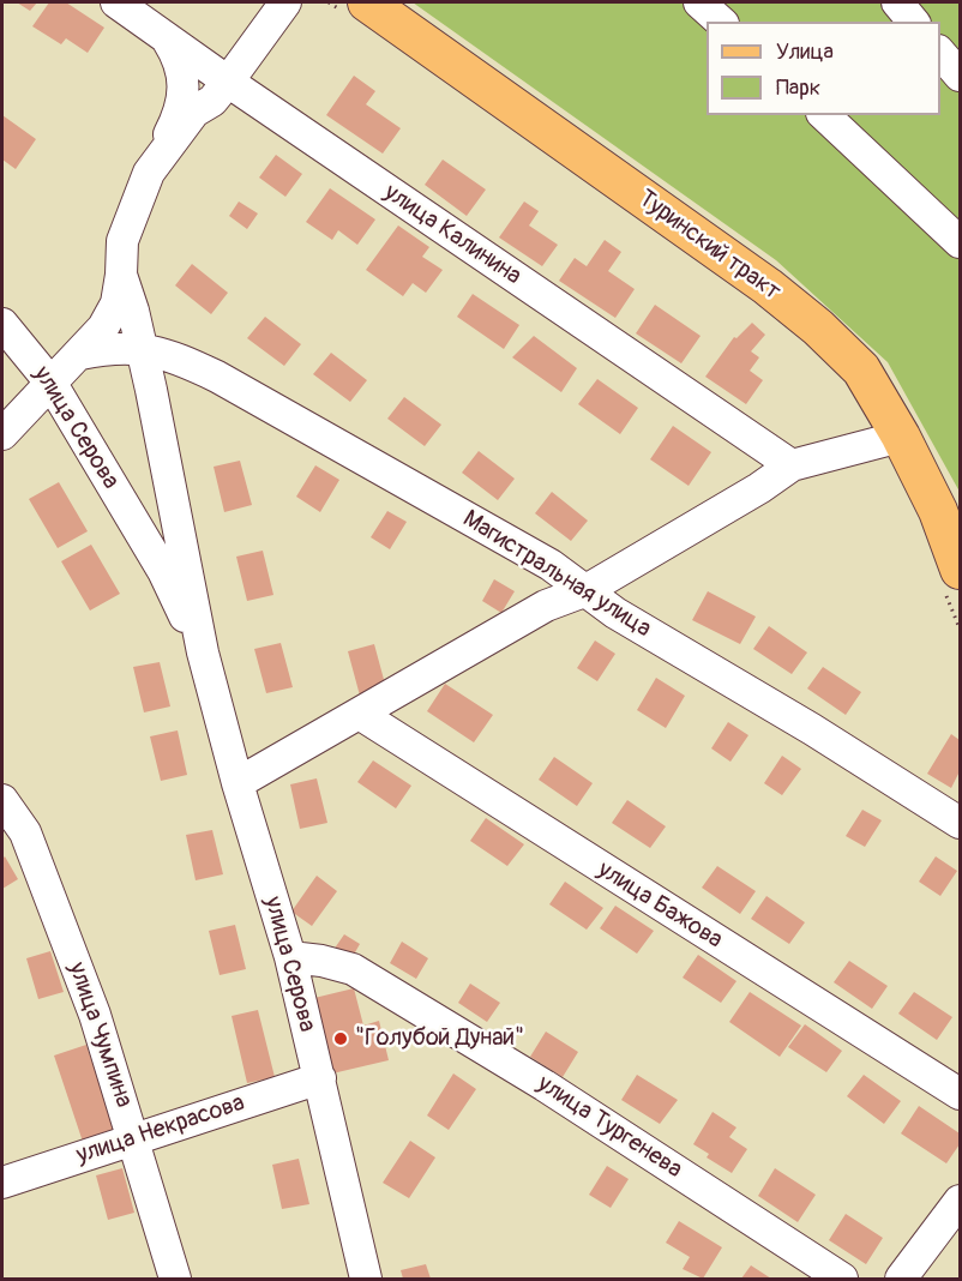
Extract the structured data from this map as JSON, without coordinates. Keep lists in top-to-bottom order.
{
  "streets": {
    "main road": ["Туринский тракт"],
    "street": [
      "улица Калинина",
      "улица Серова",
      "Магистральная улица",
      "улица Бажова",
      "улица Чумпина",
      "улица Тургенева",
      "улица Некрасова"
    ]
  },
  "crossings": [
    ["улица Серова", "Магистральная улица"],
    ["улица Серова", "улица Тургенева"],
    ["улица Серова", "улица Некрасова"],
    ["улица Чумпина", "улица Некрасова"]
  ],
  "places": ["\"Голубой Дунай\""],
  "legend": ["Улица", "Парк"]
}
